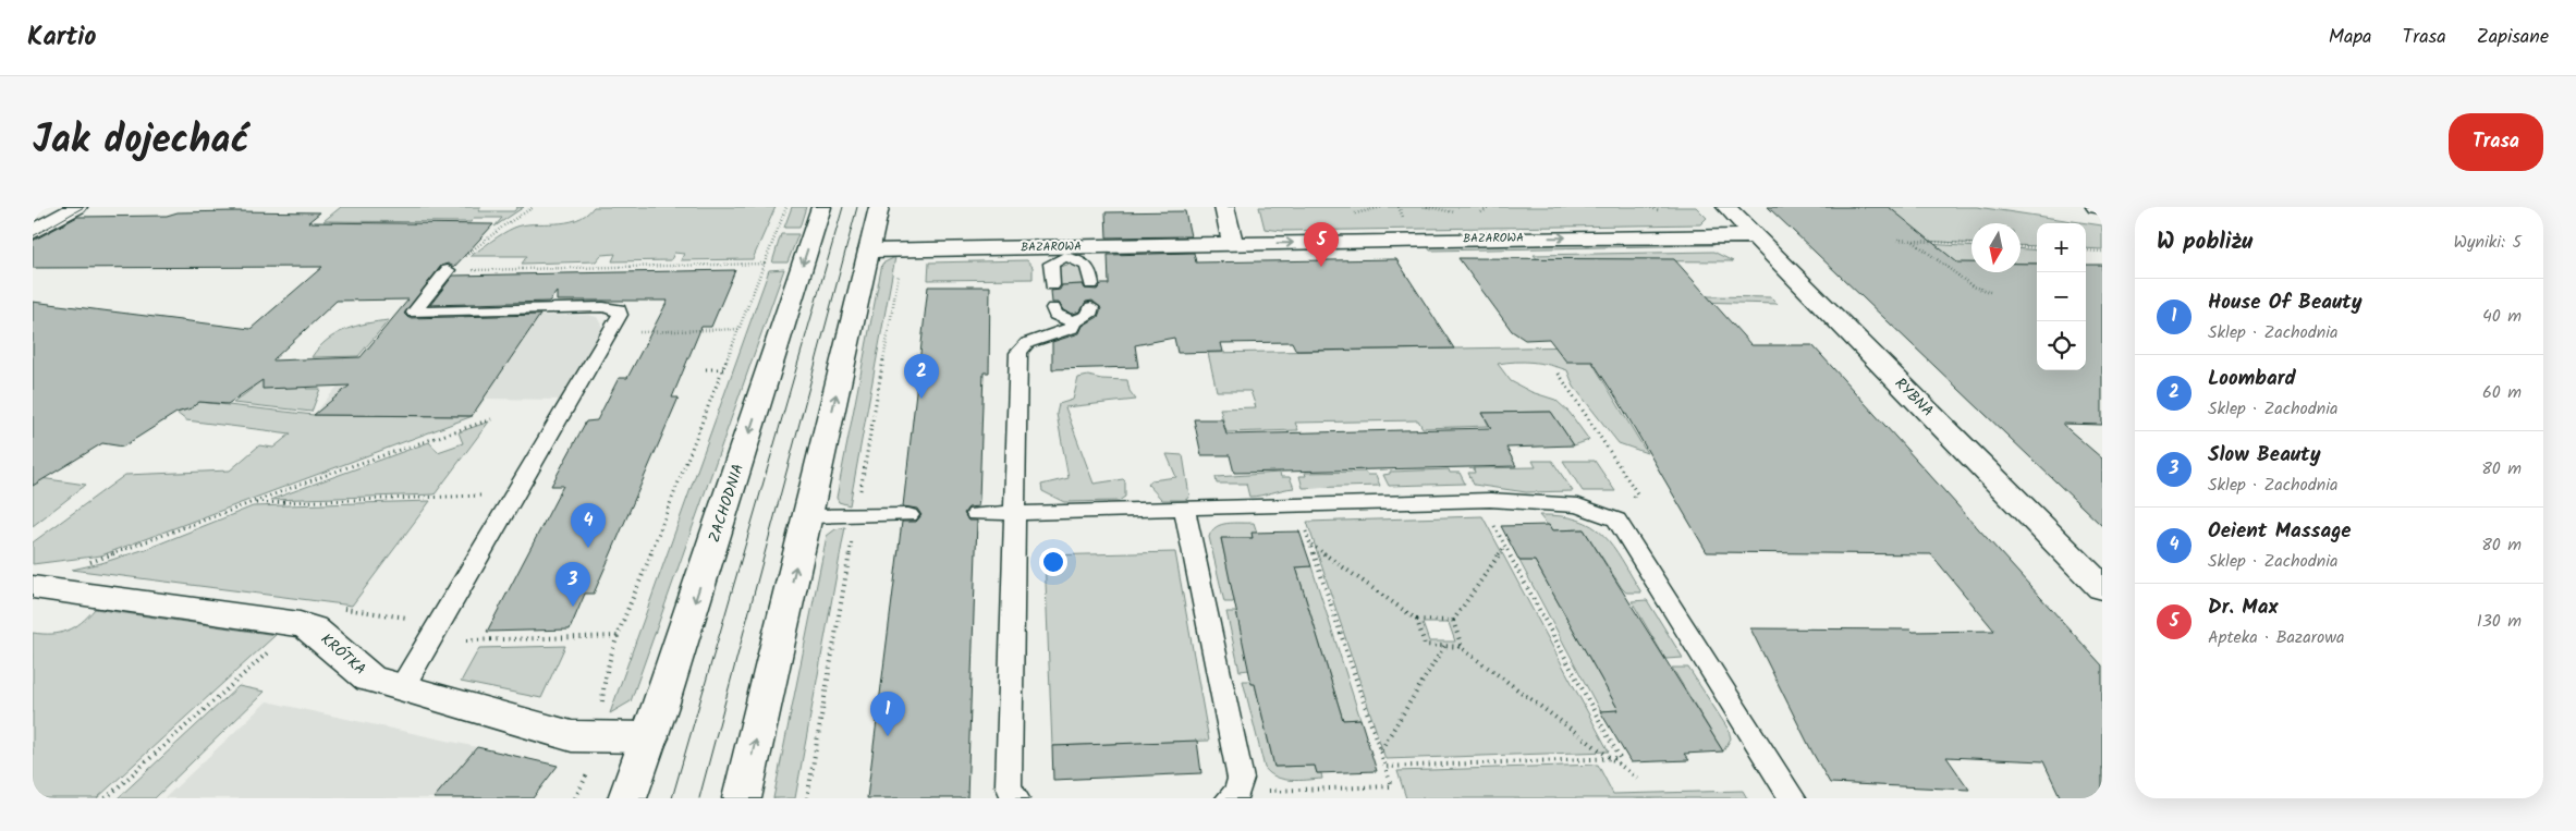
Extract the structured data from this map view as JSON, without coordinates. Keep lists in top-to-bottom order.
{
  "streets": {
    "street": [
      "BAZAROWA",
      "RYBNA",
      "ZACHODNIA",
      "KRÓTKA"
    ]
  },
  "crossings": [
    ["BAZAROWA", "RYBNA"],
    ["ZACHODNIA", "KRÓTKA"]
  ],
  "one_way": ["BAZAROWA"],
  "north": "bottom",
  "page": {
    "header": "Kartio",
    "nav": ["Mapa", "Trasa", "Zapisane"],
    "title": "Jak dojechać",
    "buttons": "Trasa",
    "heading": ["W pobliżu", "Wyniki: 5"],
    "pins": [
      "5",
      "2",
      "4",
      "3",
      "1"
    ],
    "map_buttons": ["+", "−"],
    "list": [
      {
        "mark": "1",
        "name": "House Of Beauty",
        "note": "Sklep · Zachodnia",
        "value": "40 m"
      },
      {
        "mark": "2",
        "name": "Loombard",
        "note": "Sklep · Zachodnia",
        "value": "60 m"
      },
      {
        "mark": "3",
        "name": "Slow Beauty",
        "note": "Sklep · Zachodnia",
        "value": "80 m"
      },
      {
        "mark": "4",
        "name": "Oeient Massage",
        "note": "Sklep · Zachodnia",
        "value": "80 m"
      },
      {
        "mark": "5",
        "name": "Dr. Max",
        "note": "Apteka · Bazarowa",
        "value": "130 m"
      }
    ]
  }
}
